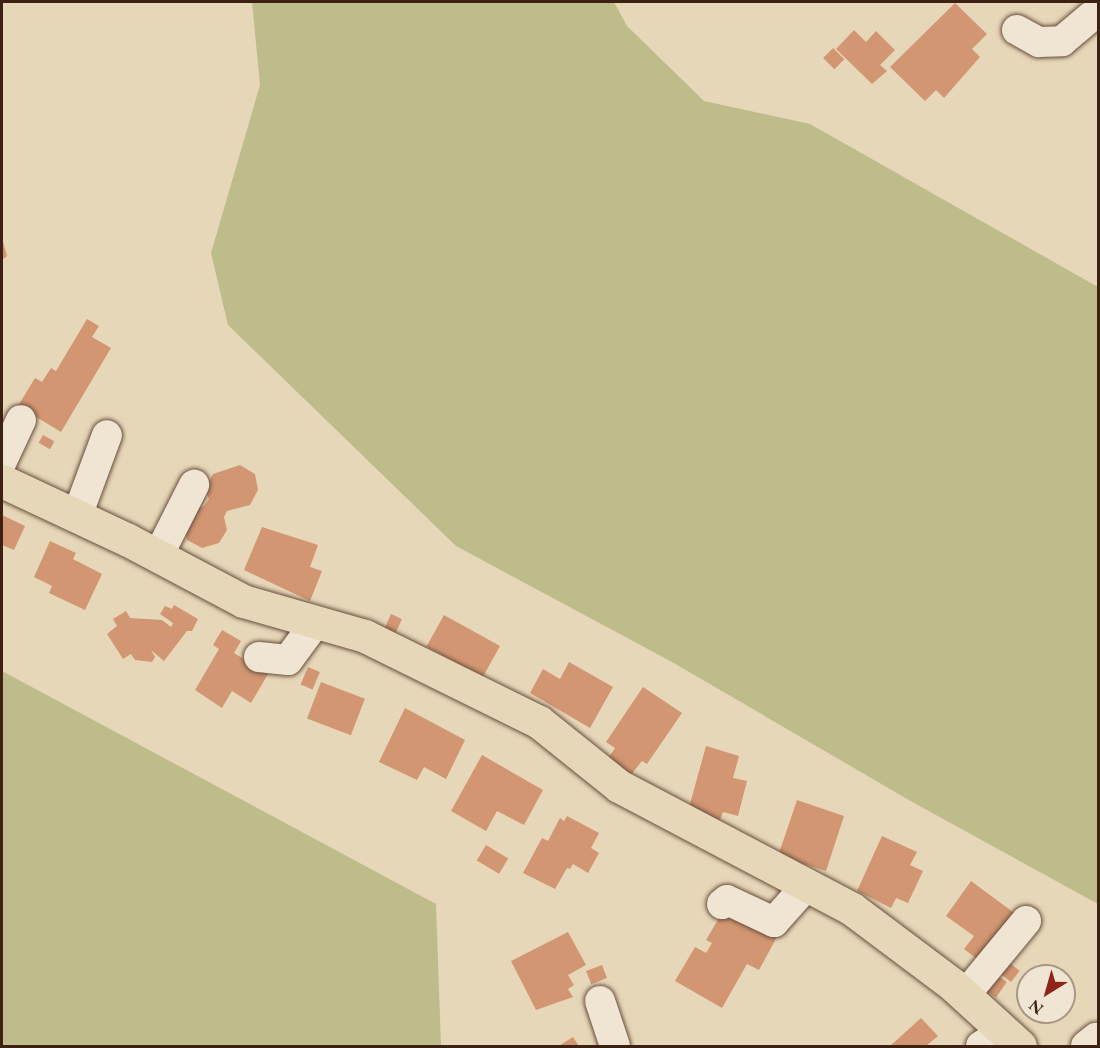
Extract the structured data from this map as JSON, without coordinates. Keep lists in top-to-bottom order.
{
  "north": "bottom left"
}
